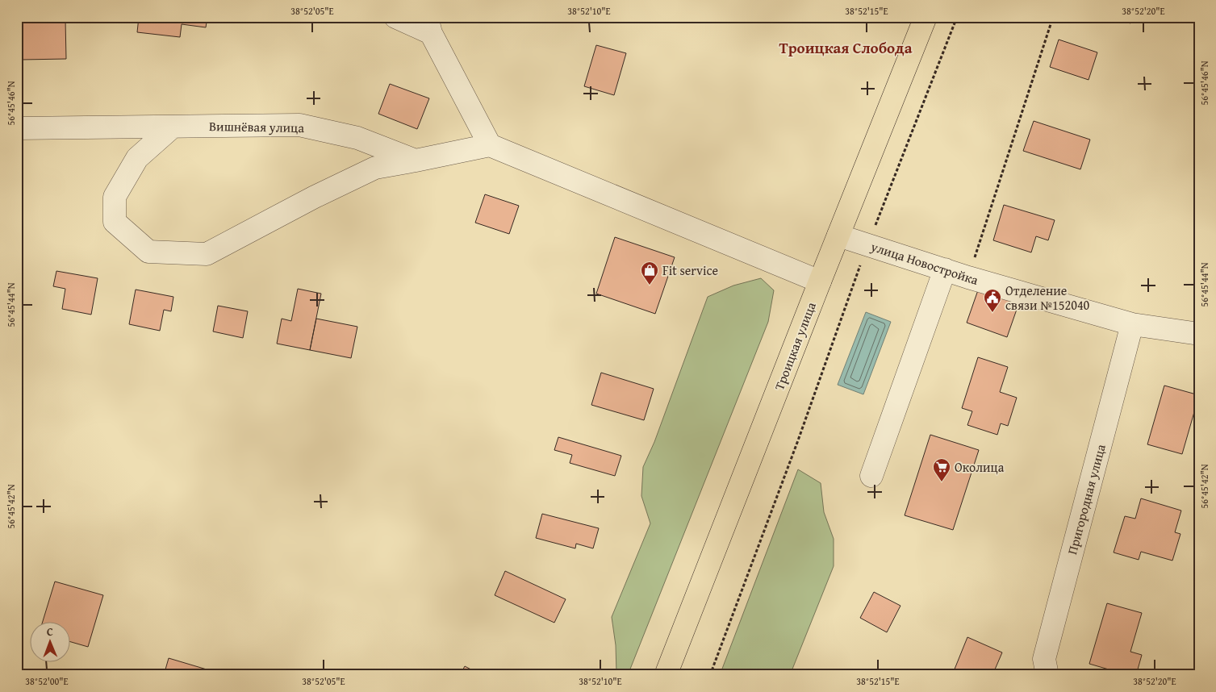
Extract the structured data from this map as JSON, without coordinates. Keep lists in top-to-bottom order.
{
  "streets": {
    "main road": ["Троицкая улица"],
    "street": ["Вишнёвая улица", "улица Новостройка", "Пригородная улица"]
  },
  "crossings": [
    ["улица Новостройка", "Троицкая улица"],
    ["улица Новостройка", "Пригородная улица"]
  ],
  "districts": ["Троицкая Слобода"],
  "places": {
    "shop": ["Fit service"],
    "public building": ["Отделение связи №152040"],
    "supermarket": ["Околица"]
  },
  "north": "top",
  "coordinates": [
    "38°52'05\"E",
    "38°52'10\"E",
    "38°52'15\"E",
    "38°52'20\"E",
    "56°45'46\"N",
    "56°45'44\"N",
    "56°45'42\"N",
    "38°52'00\"E"
  ]
}
